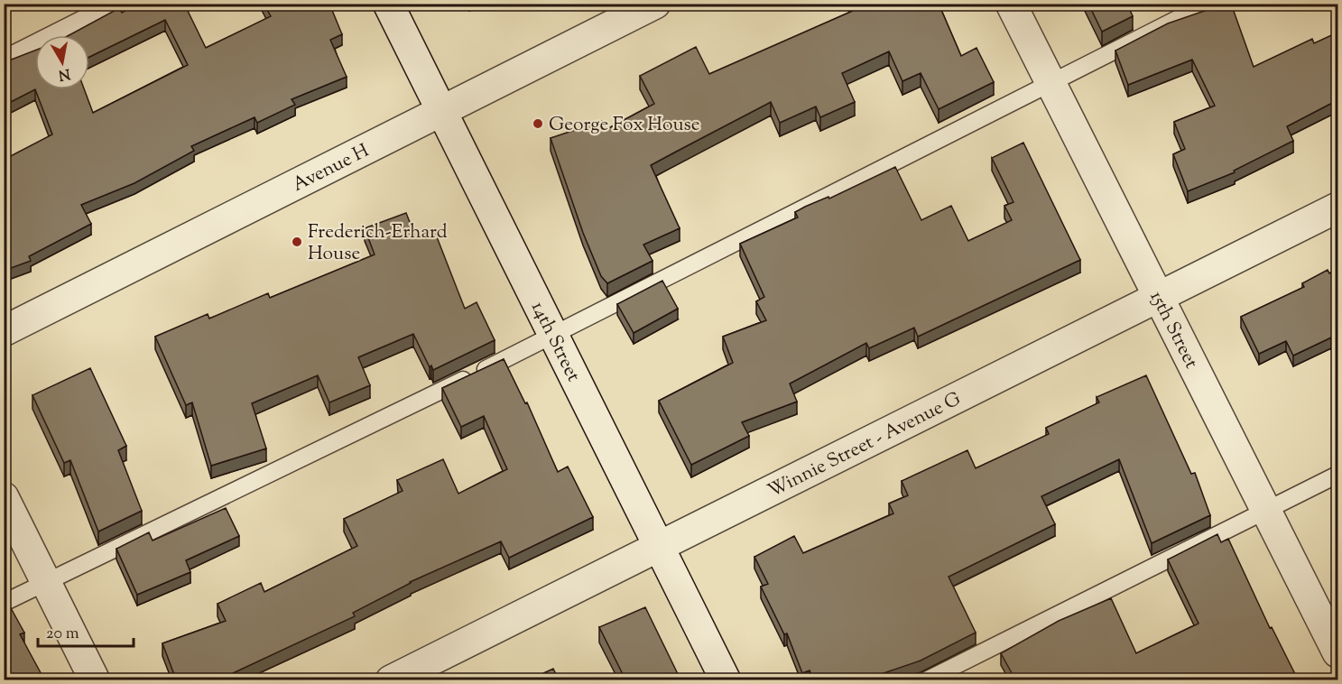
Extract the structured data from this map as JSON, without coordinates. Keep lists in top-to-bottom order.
{
  "streets": {
    "street": [
      "Avenue H",
      "15th Street",
      "14th Street",
      "Winnie Street - Avenue G"
    ]
  },
  "crossings": [
    ["Avenue H", "14th Street"],
    ["15th Street", "Winnie Street - Avenue G"],
    ["14th Street", "Winnie Street - Avenue G"]
  ],
  "places": ["George Fox House", "Frederich-Erhard House"],
  "scale_bar": "20 m",
  "north": "bottom"
}
